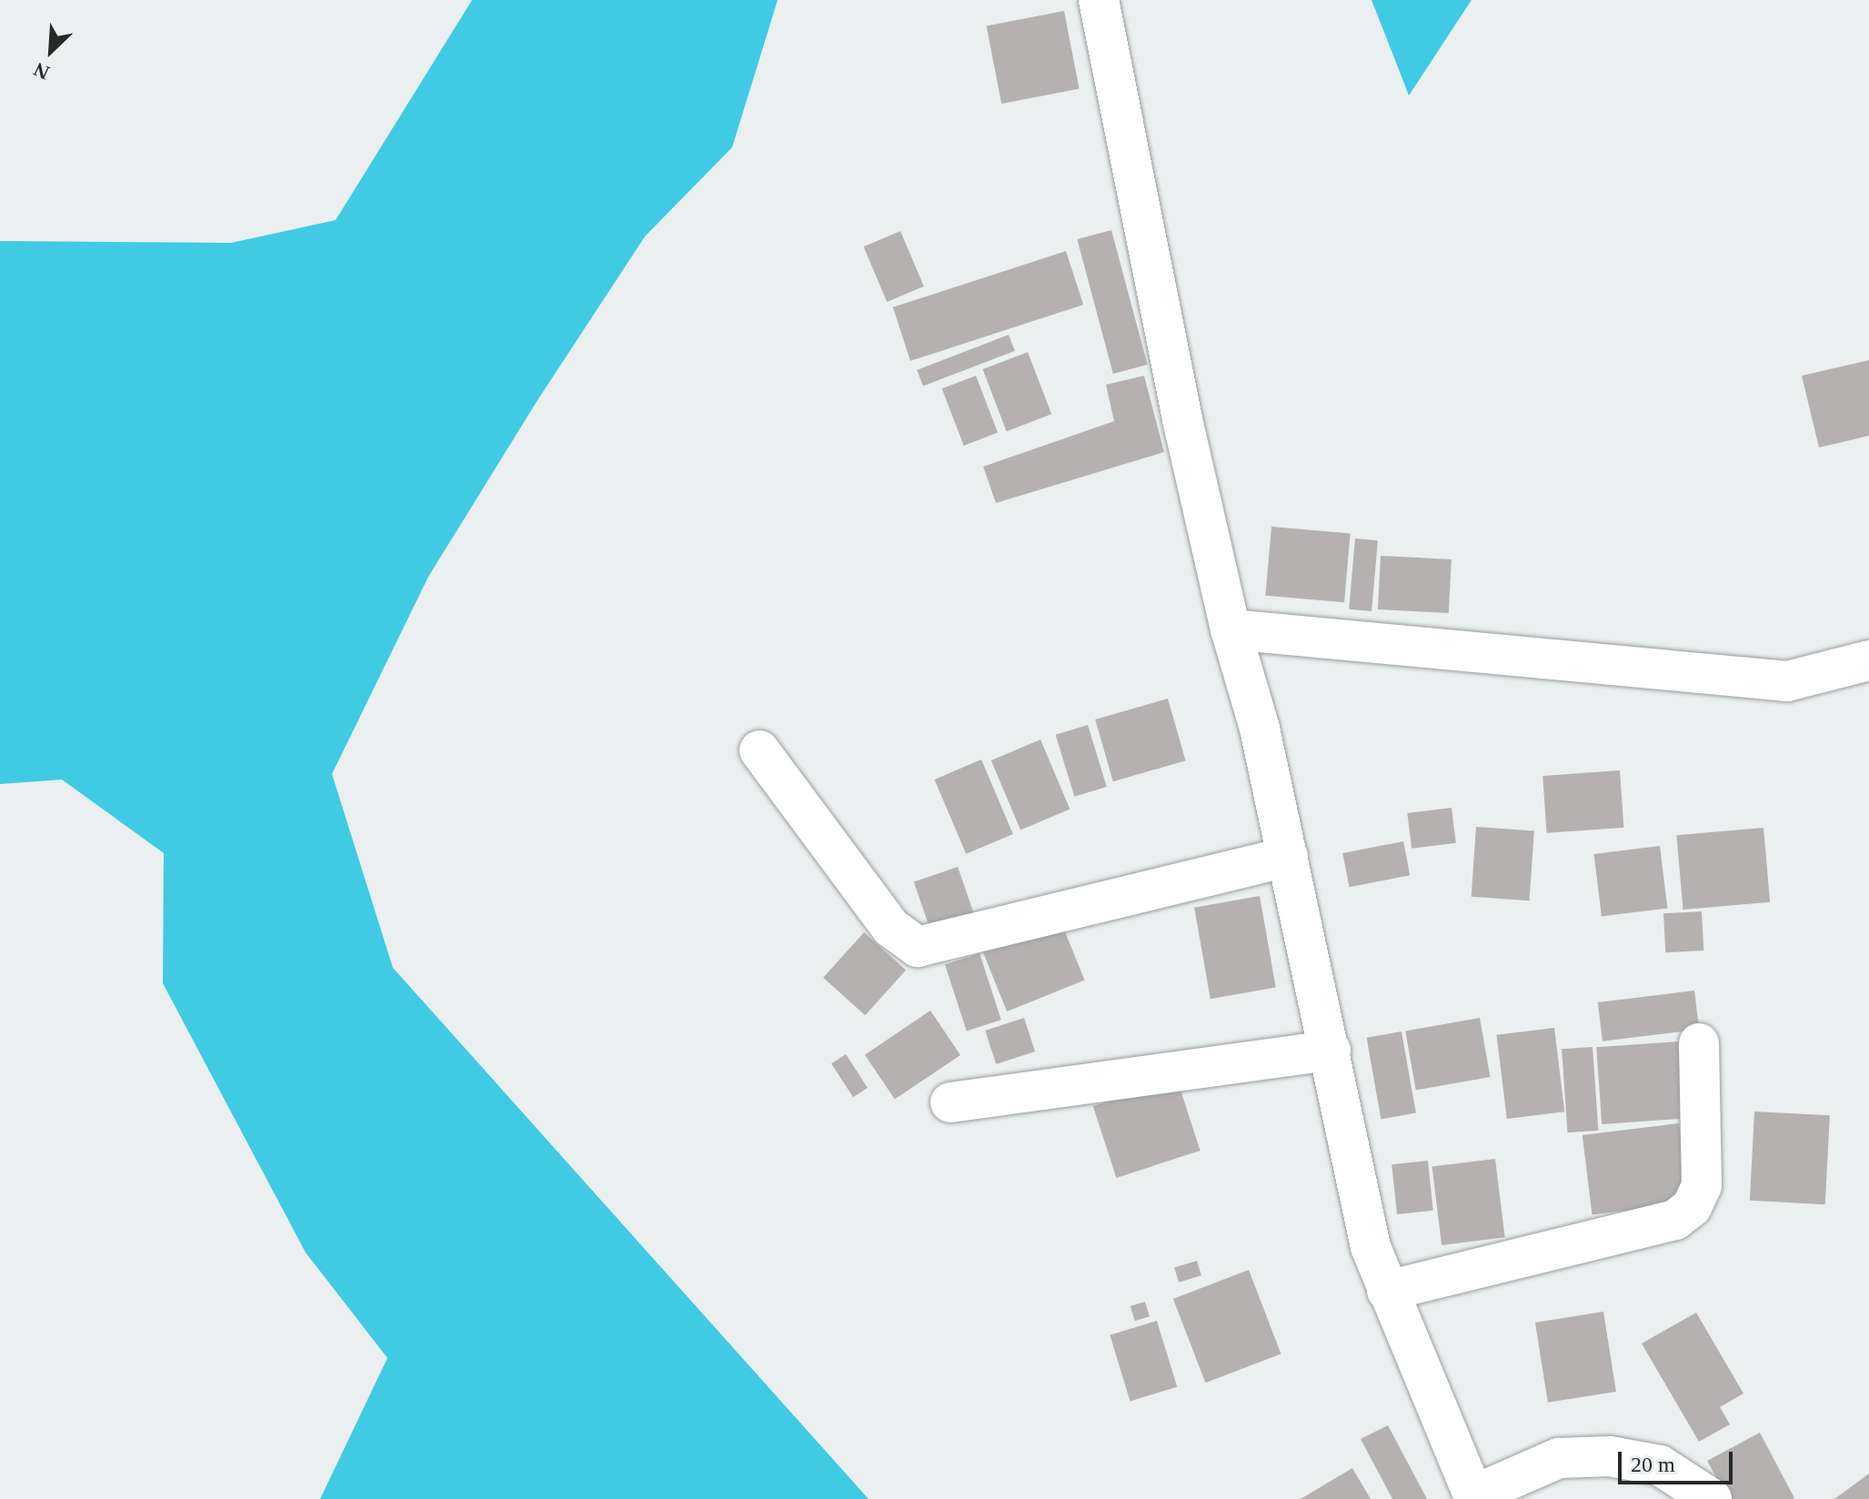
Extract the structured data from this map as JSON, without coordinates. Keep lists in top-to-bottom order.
{
  "scale_bar": "20 m",
  "north": "bottom left"
}
